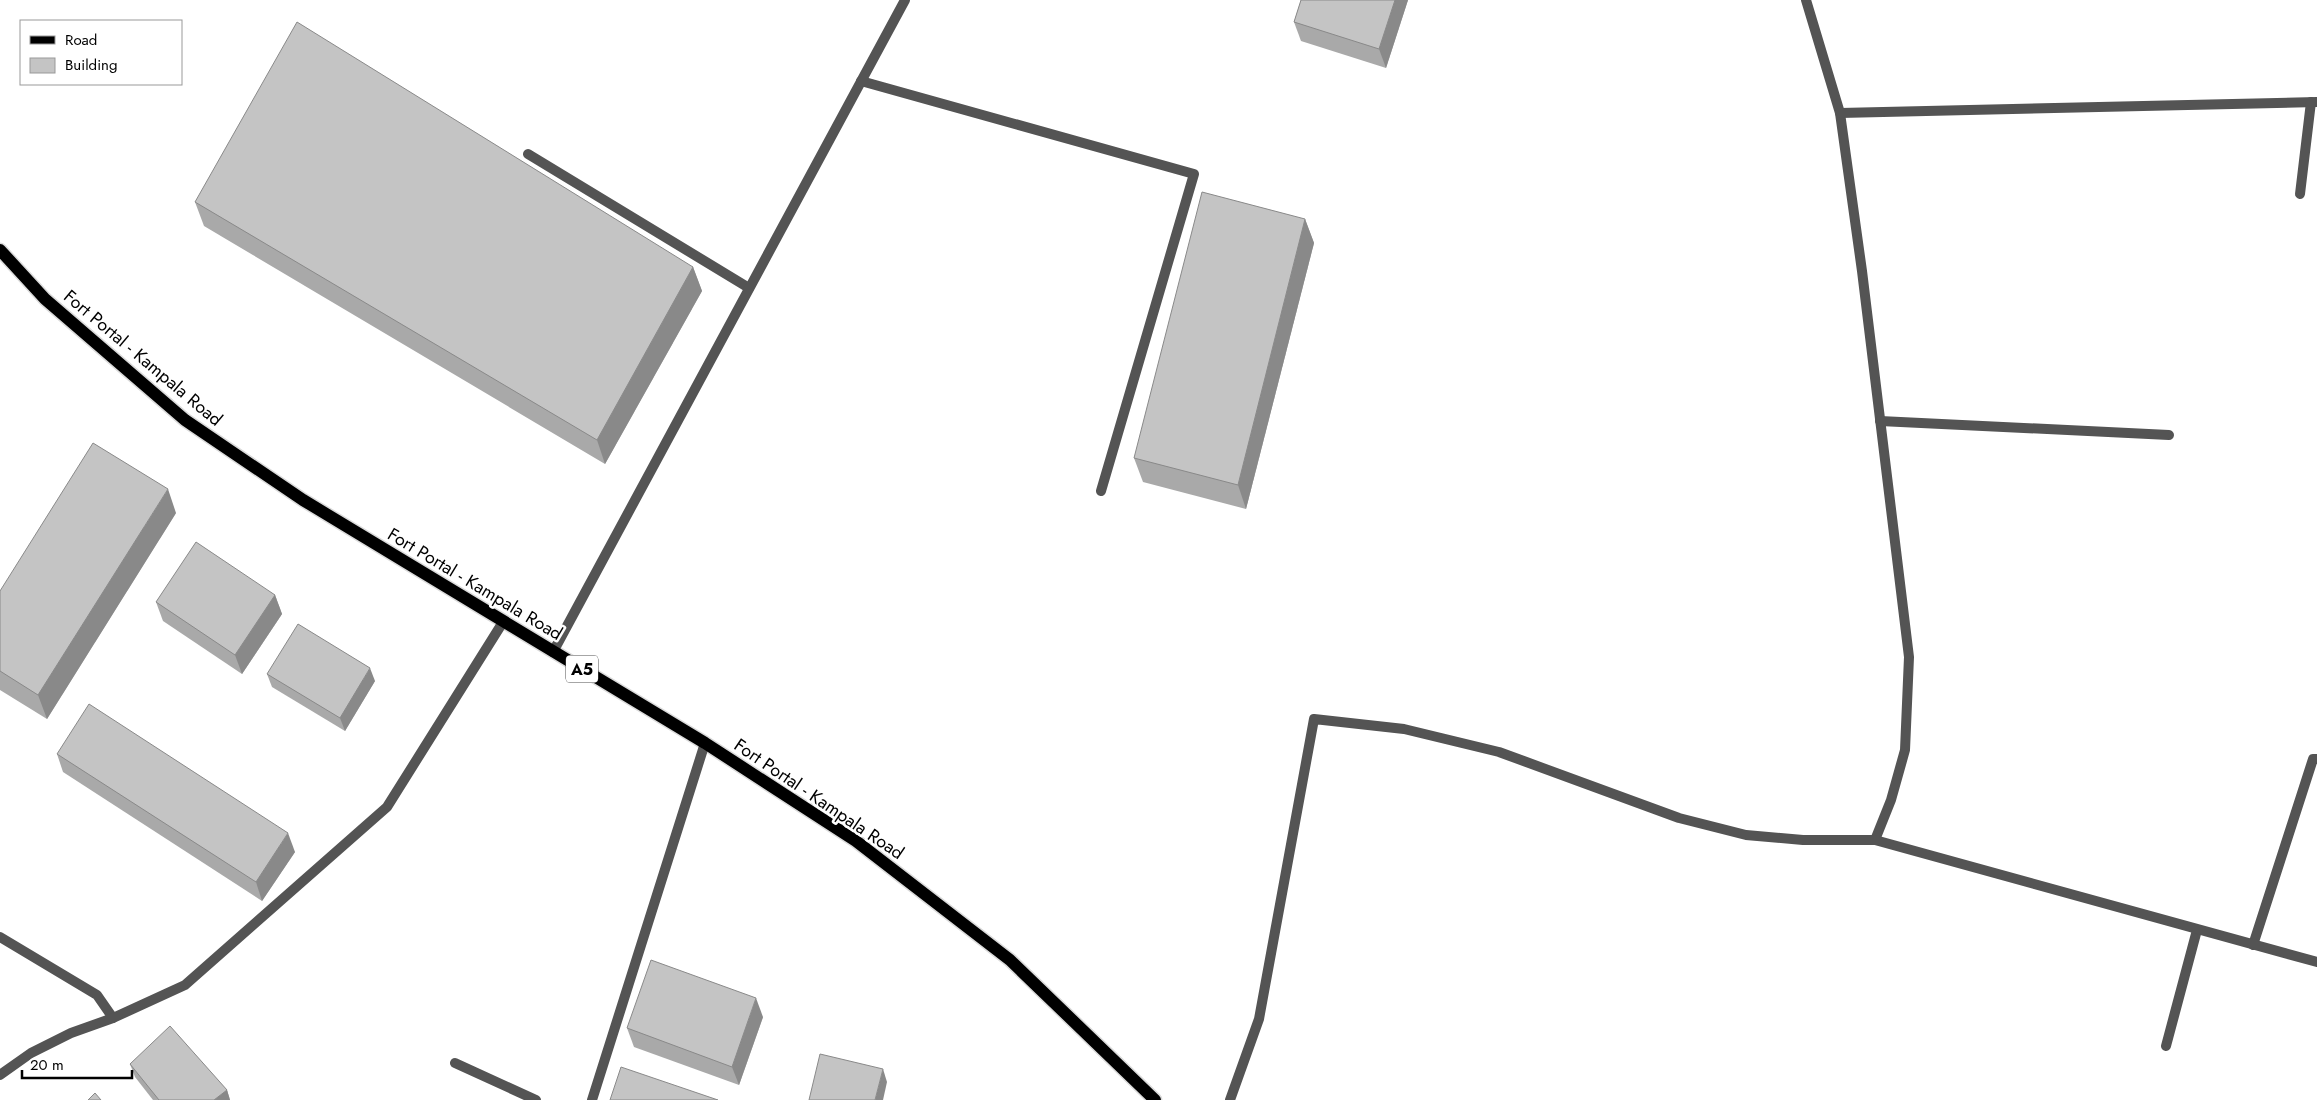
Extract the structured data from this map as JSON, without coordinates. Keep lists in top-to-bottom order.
{
  "streets": {
    "main road": ["Fort Portal - Kampala Road", "A5"]
  },
  "legend": ["Road", "Building"],
  "scale_bar": "20 m"
}
